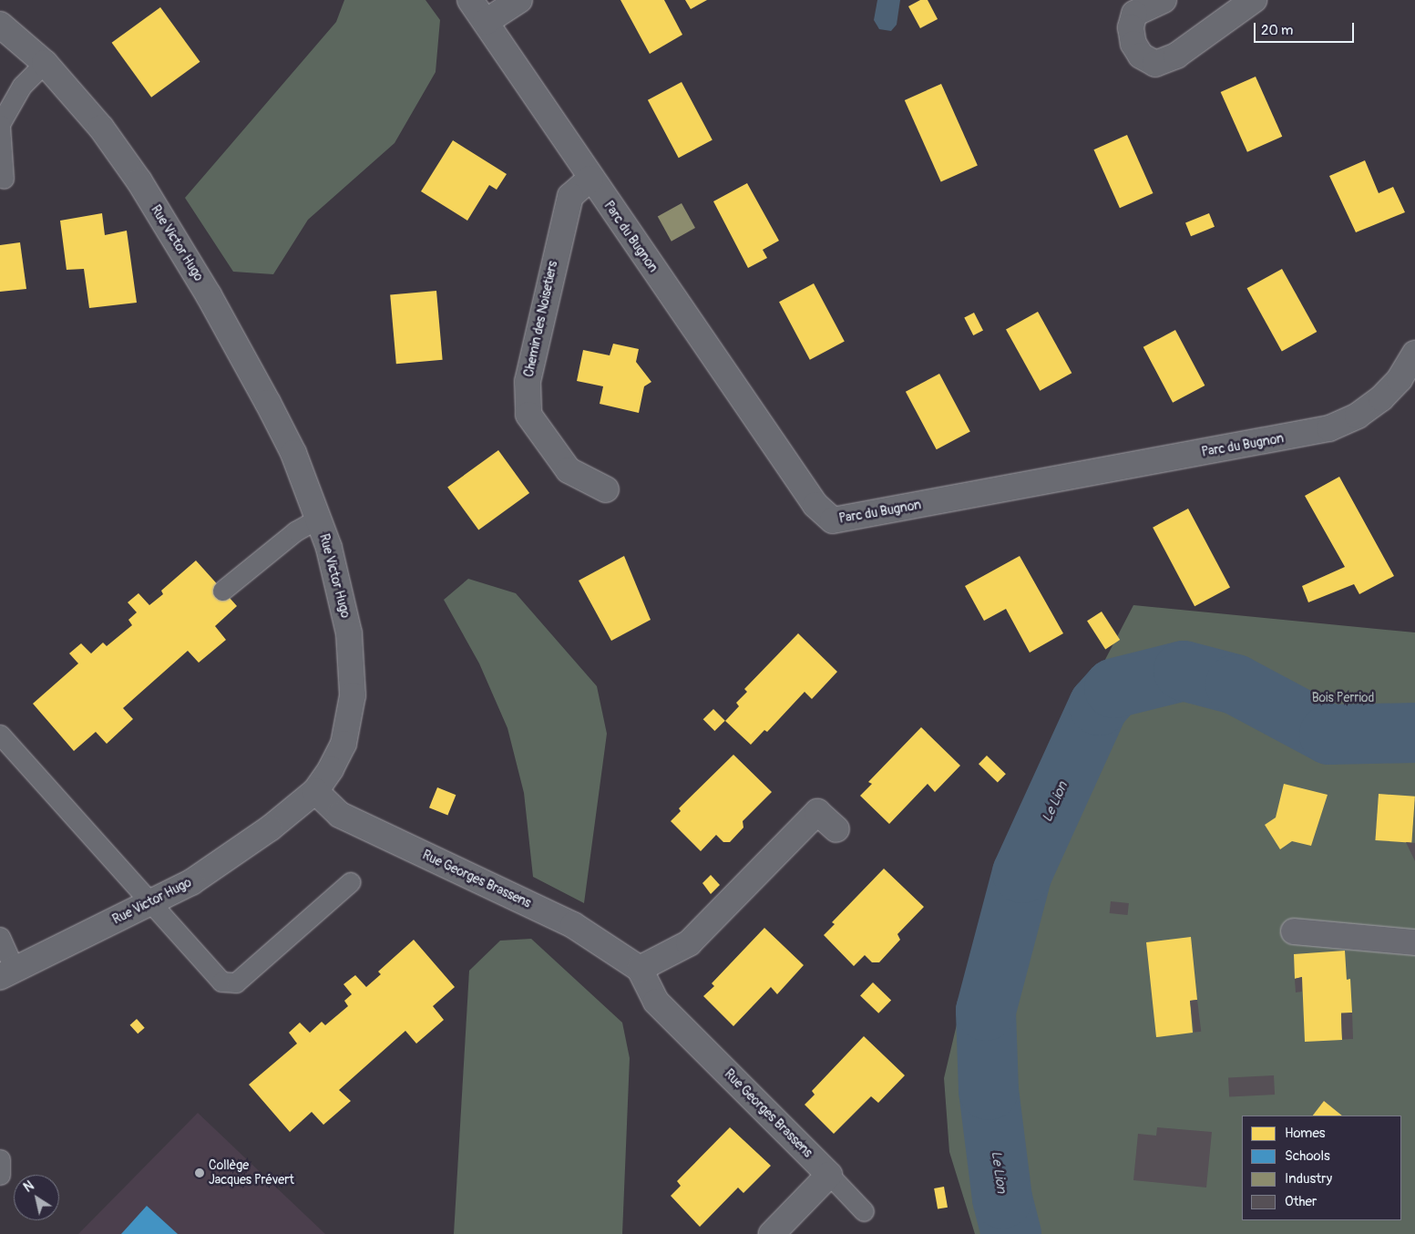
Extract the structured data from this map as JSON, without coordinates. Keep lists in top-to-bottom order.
{
  "streets": {
    "street": [
      "Parc du Bugnon",
      "Rue Victor Hugo",
      "Chemin des Noisetiers",
      "Rue Georges Brassens"
    ]
  },
  "crossings": [
    ["Parc du Bugnon", "Chemin des Noisetiers"],
    ["Rue Victor Hugo", "Rue Georges Brassens"]
  ],
  "water": ["Le Lion"],
  "parks": ["Bois Perriod"],
  "places": ["Collège Jacques Prévert"],
  "legend": [
    "Homes",
    "Schools",
    "Industry",
    "Other"
  ],
  "scale_bar": "20 m",
  "north": "top left"
}
